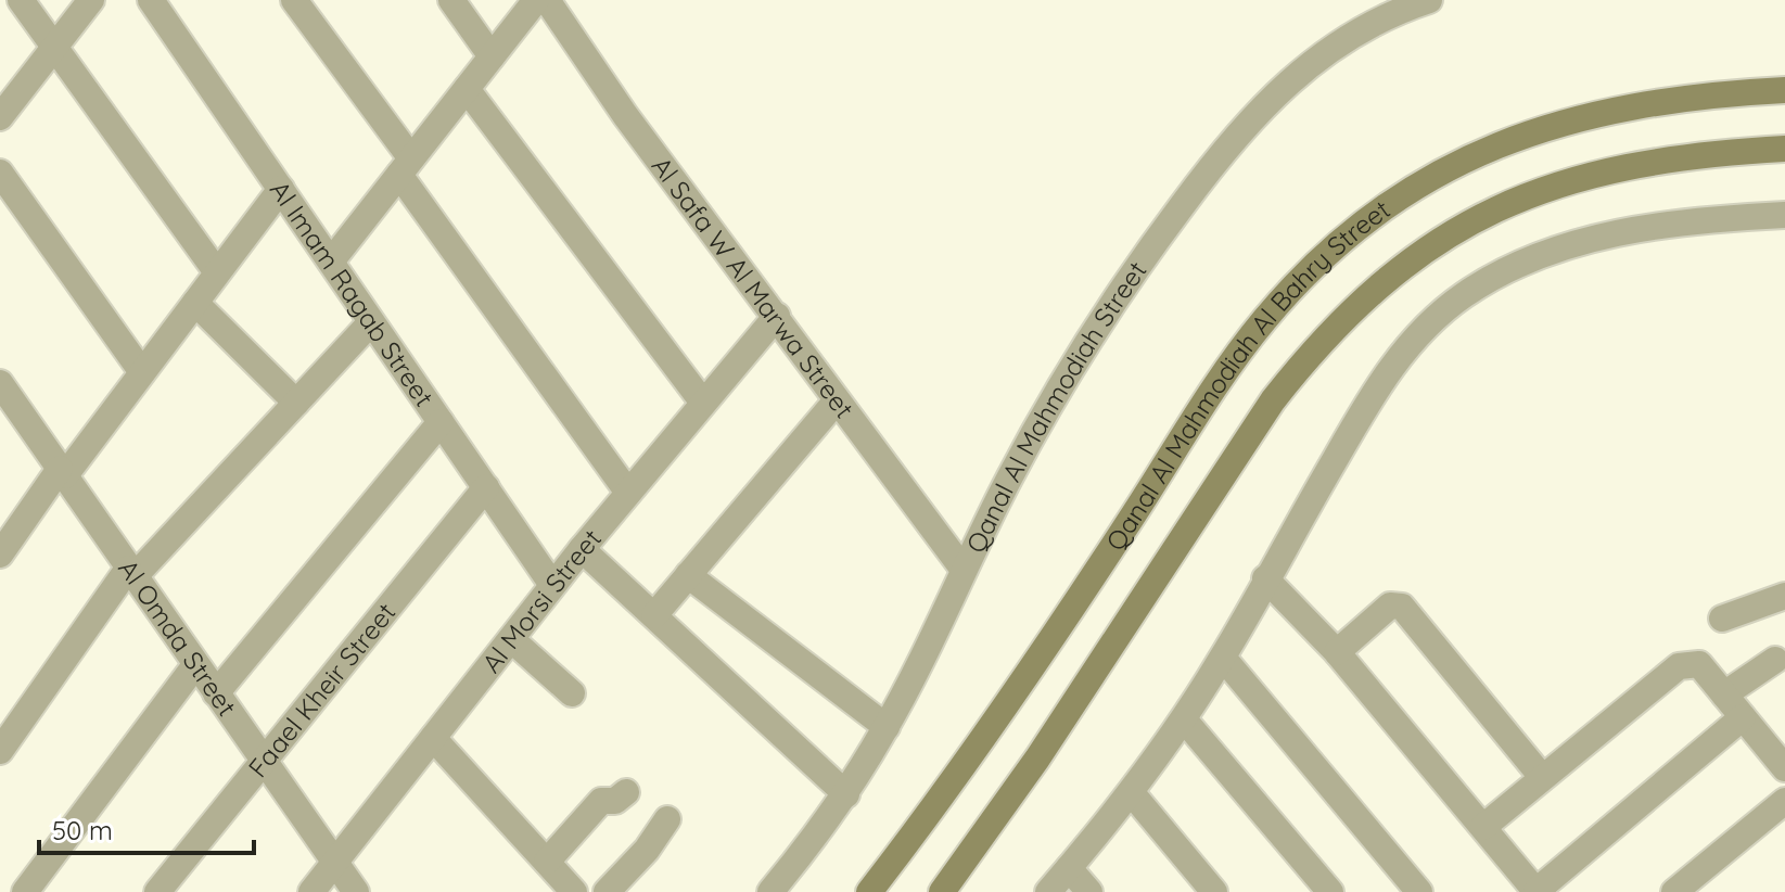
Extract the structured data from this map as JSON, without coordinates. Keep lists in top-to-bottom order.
{
  "streets": {
    "main road": ["Qanal Al Mahmodiah Al Bahry Street"],
    "street": [
      "Al Safa W Al Marwa Street",
      "Al Imam Ragab Street",
      "Qanal Al Mahmodiah Street",
      "Al Morsi Street",
      "Al Omda Street",
      "Faael Kheir Street"
    ]
  },
  "crossings": [
    ["Al Safa W Al Marwa Street", "Qanal Al Mahmodiah Street"],
    ["Al Safa W Al Marwa Street", "Al Morsi Street"],
    ["Al Imam Ragab Street", "Al Morsi Street"],
    ["Al Imam Ragab Street", "Faael Kheir Street"],
    ["Al Morsi Street", "Al Omda Street"],
    ["Al Omda Street", "Faael Kheir Street"]
  ],
  "scale_bar": "50 m"
}
